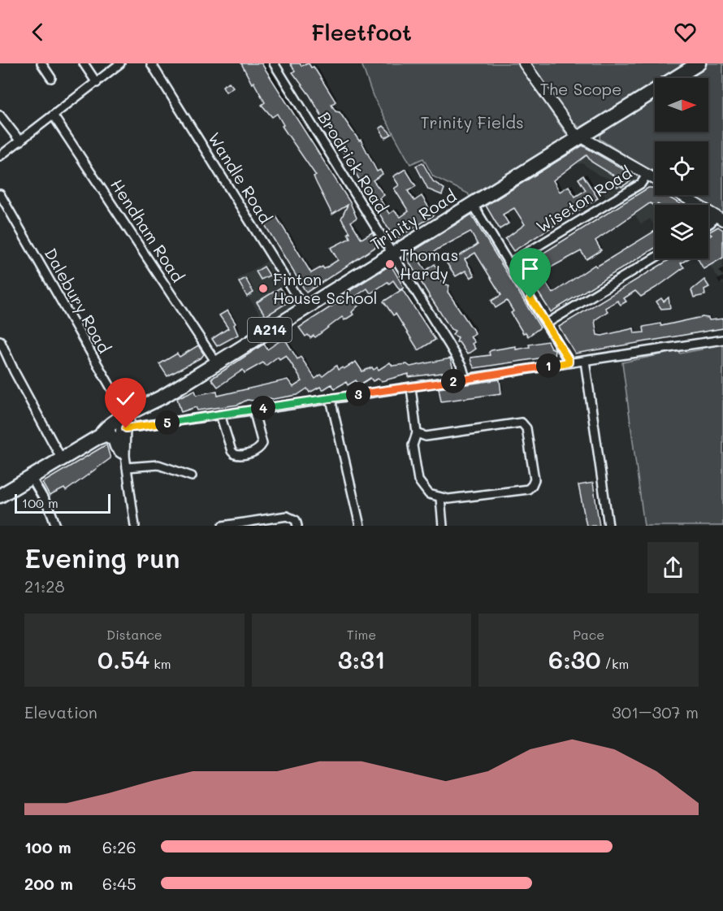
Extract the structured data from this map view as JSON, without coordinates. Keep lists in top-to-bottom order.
{
  "streets": {
    "highway": ["Trinity Road", "A214"],
    "street": [
      "Brodrick Road",
      "Wandle Road",
      "Wiseton Road",
      "Hendham Road",
      "Dalebury Road"
    ]
  },
  "crossings": [
    ["Brodrick Road", "Trinity Road"],
    ["Wandle Road", "Trinity Road"],
    ["Trinity Road", "Hendham Road"],
    ["Trinity Road", "Dalebury Road"]
  ],
  "parks": ["The Scope", "Trinity Fields"],
  "places": ["Thomas Hardy", "Finton House School"],
  "scale_bar": "100 m",
  "north": "right",
  "page": {
    "header": "Fleetfoot",
    "pins": [
      "1",
      "2",
      "3",
      "4",
      "5"
    ],
    "scale": "100 m",
    "heading": ["Evening run", "21:28"],
    "stats": [
      ["Distance", "0.54 km"],
      ["Time", "3:31"],
      ["Pace", "6:30 /km"]
    ],
    "chart": ["Elevation", "301–307 m"],
    "list": [
      {
        "name": "100 m",
        "note": "6:26"
      },
      {
        "name": "200 m",
        "note": "6:45"
      }
    ]
  }
}
